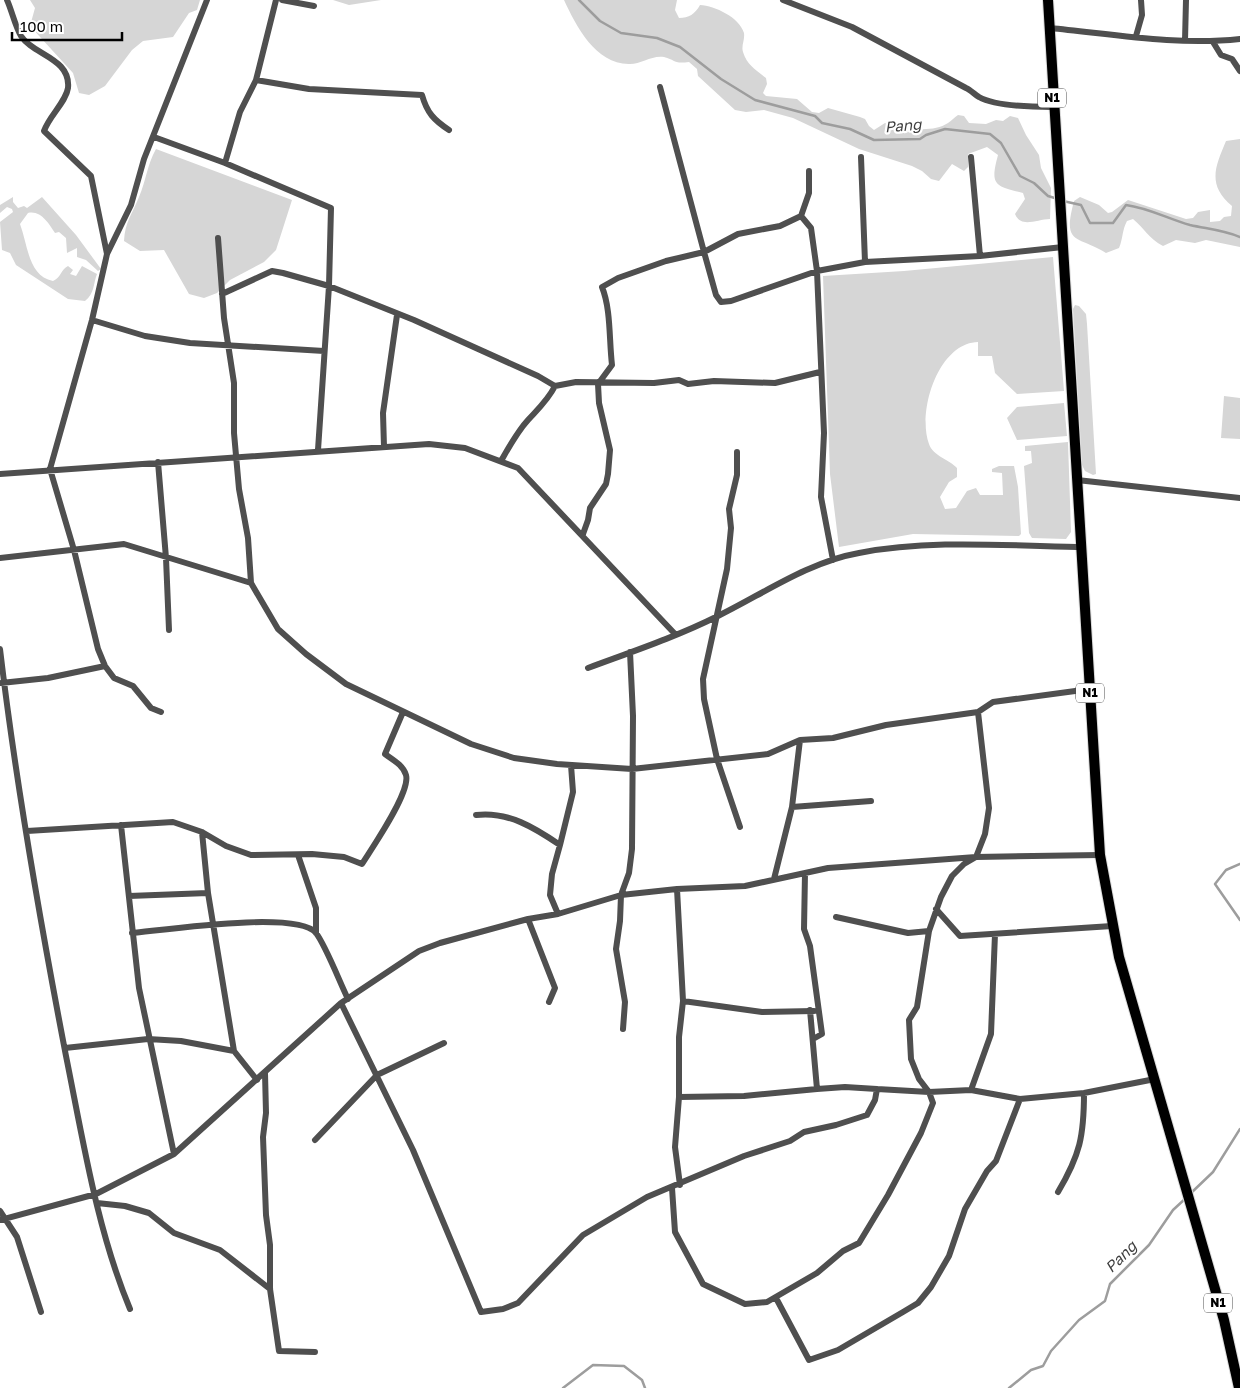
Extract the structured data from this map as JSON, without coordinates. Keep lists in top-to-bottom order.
{
  "streets": {
    "highway": ["N1"]
  },
  "water": ["Pang"],
  "scale_bar": "100 m"
}
